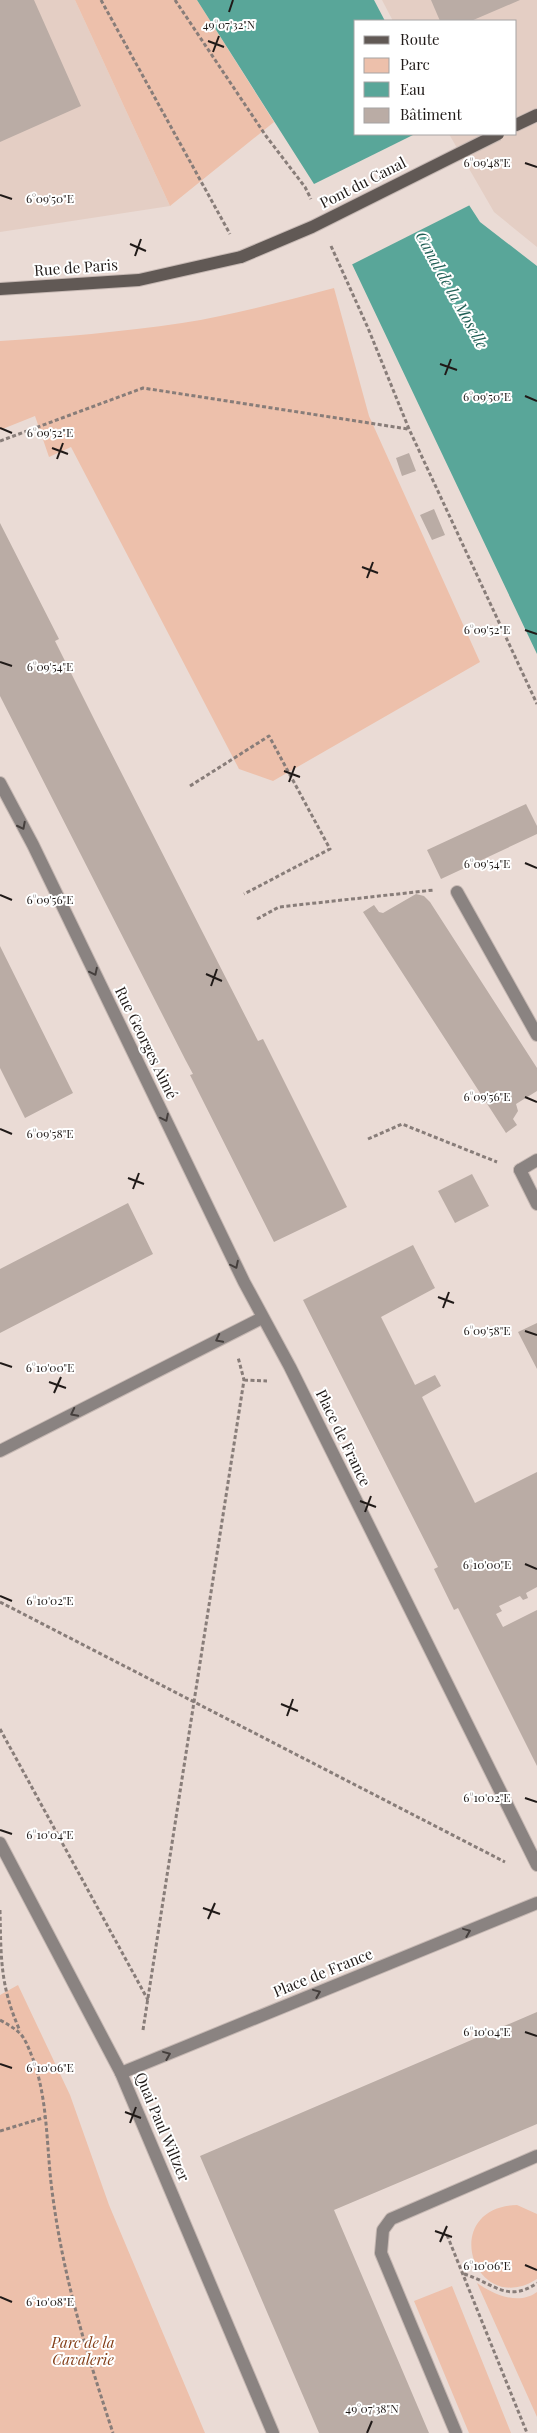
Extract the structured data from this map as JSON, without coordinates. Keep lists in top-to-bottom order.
{
  "streets": {
    "main road": ["Pont du Canal", "Rue de Paris"],
    "street": ["Rue Georges Aimé", "Place de France", "Quai Paul Wiltzer"]
  },
  "crossings": [
    ["Pont du Canal", "Rue de Paris"],
    ["Rue Georges Aimé", "Place de France"],
    ["Place de France", "Quai Paul Wiltzer"]
  ],
  "one_way": ["Rue Georges Aimé", "Place de France"],
  "water": ["Canal de la Moselle"],
  "parks": ["Parc de la Cavalerie"],
  "legend": [
    "Route",
    "Parc",
    "Eau",
    "Bâtiment"
  ],
  "coordinates": [
    "49°07'32\"N",
    "6°09'48\"E",
    "6°09'50\"E",
    "6°09'52\"E",
    "6°09'54\"E",
    "6°09'56\"E",
    "6°09'58\"E",
    "6°10'00\"E",
    "6°10'02\"E",
    "6°10'04\"E",
    "6°10'06\"E",
    "6°10'08\"E",
    "49°07'38\"N"
  ]
}
